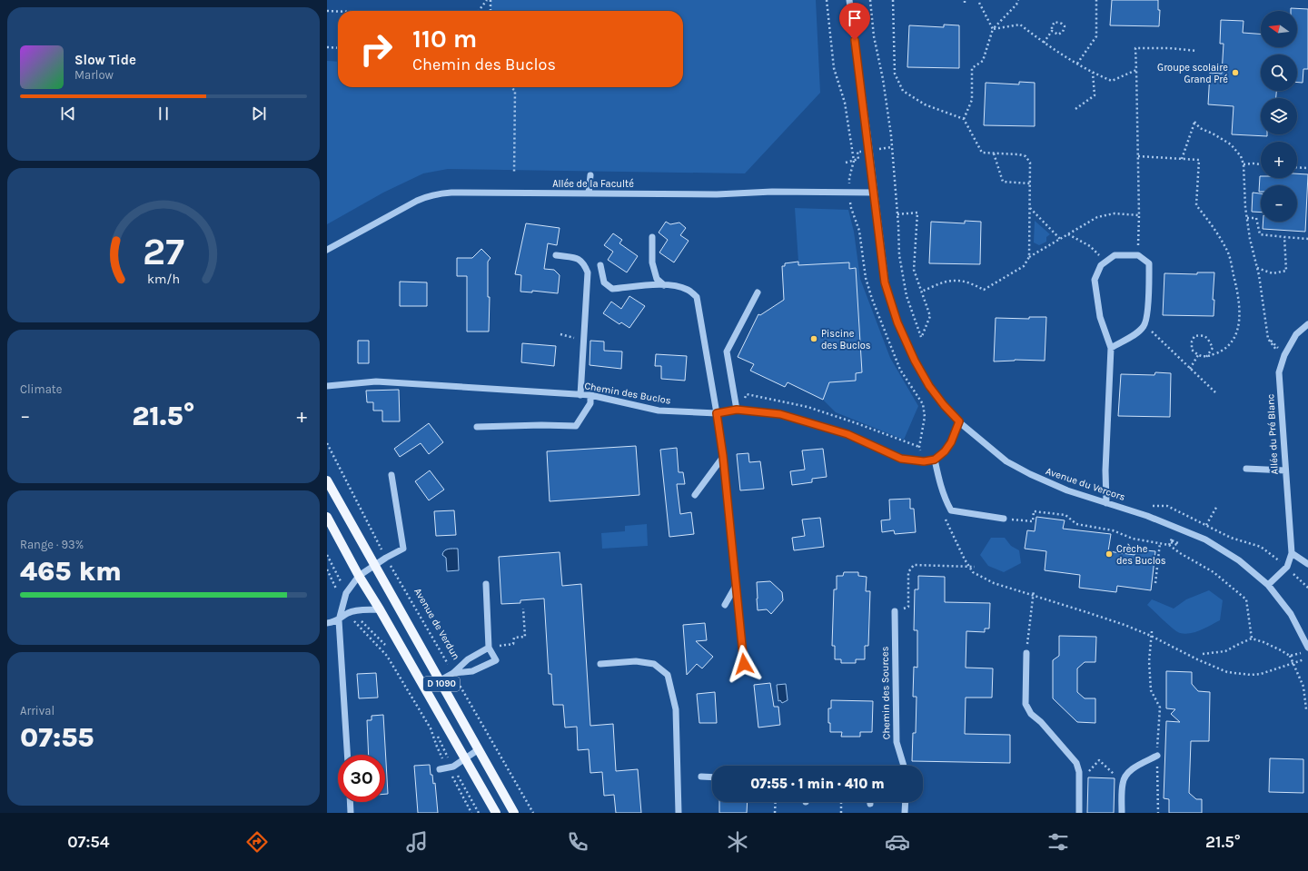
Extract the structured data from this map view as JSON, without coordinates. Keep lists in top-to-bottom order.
{
  "streets": {
    "main road": ["D 1090"],
    "street": [
      "Allée de la Faculté",
      "Chemin des Buclos",
      "Allée du Pré Blanc",
      "Avenue du Vercors",
      "Chemin des Sources"
    ],
    "path": ["Avenue de Verdun"]
  },
  "crossings": [
    ["Allée de la Faculté", "Avenue du Vercors"],
    ["Allée du Pré Blanc", "Avenue du Vercors"]
  ],
  "places": ["Groupe scolaire Grand Pré", "Piscine des Buclos", "Crèche des Buclos"],
  "north": "left",
  "page": {
    "map_buttons": ["+", "−"],
    "turn": ["110 m", "Chemin des Buclos"],
    "song": ["Slow Tide", "Marlow"],
    "tile": [
      "Climate",
      ["Range · 93%", "465 km"],
      ["Arrival", "07:55"]
    ],
    "heat": ["−", "21.5°", "+"],
    "limit": "30",
    "trip": "07:55 · 1 min · 410 m",
    "tabs": ["07:54", "21.5°"],
    "gauge": ["27", "km/h"]
  }
}
